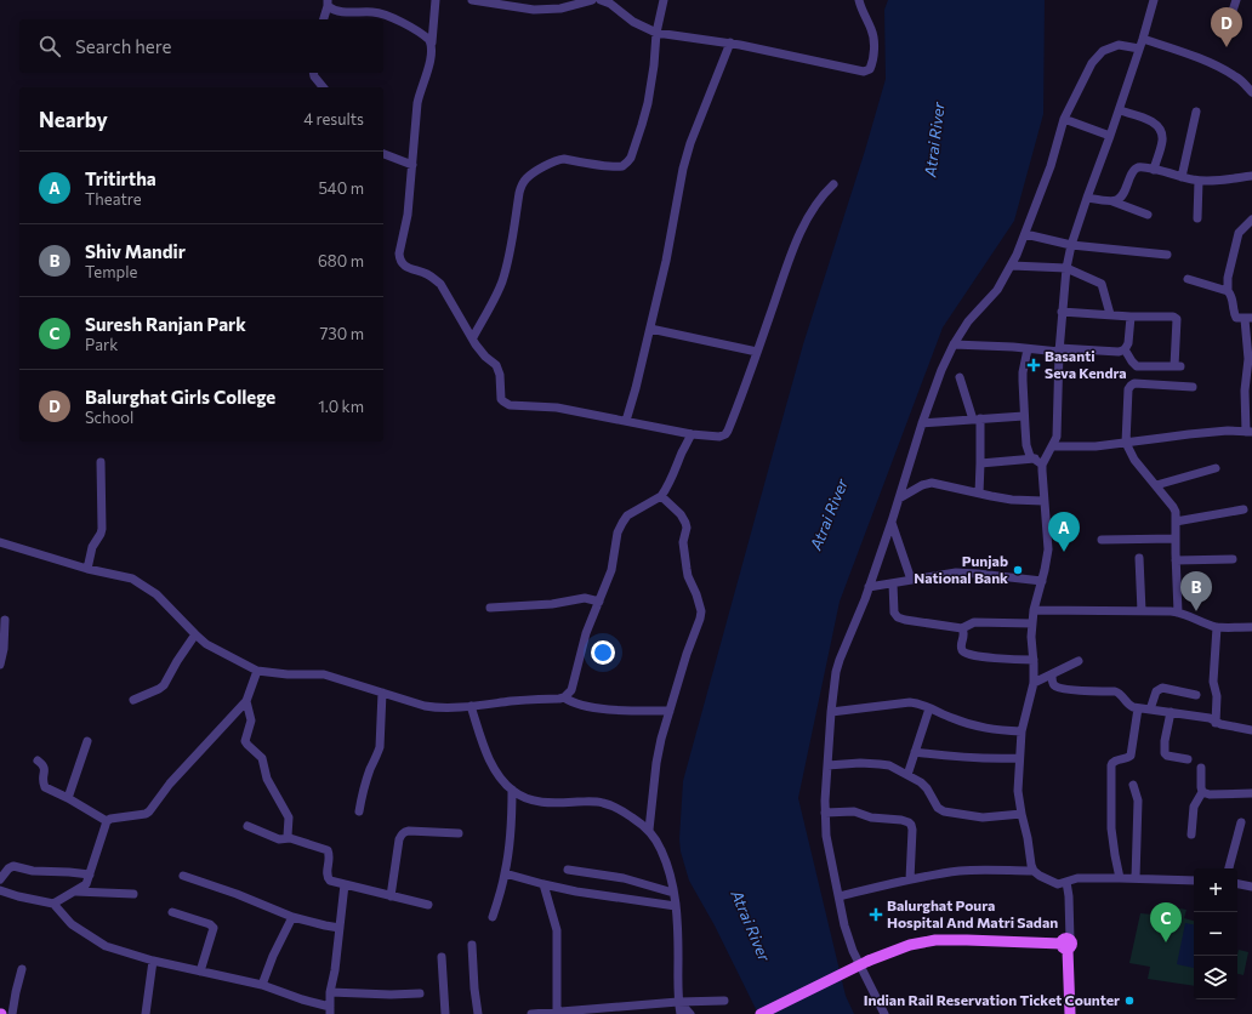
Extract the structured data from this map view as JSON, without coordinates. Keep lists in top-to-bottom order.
{
  "water": ["Atrai River"],
  "places": {
    "health": ["Basanti Seva Kendra", "Balurghat Poura Hospital And Matri Sadan"],
    "other": ["Punjab National Bank", "Indian Rail Reservation Ticket Counter"]
  },
  "page": {
    "pins": [
      "D",
      "A",
      "B",
      "C"
    ],
    "search": "Search here",
    "heading": ["Nearby", "4 results"],
    "list": [
      {
        "mark": "A",
        "name": "Tritirtha",
        "note": "Theatre",
        "value": "540 m"
      },
      {
        "mark": "B",
        "name": "Shiv Mandir",
        "note": "Temple",
        "value": "680 m"
      },
      {
        "mark": "C",
        "name": "Suresh Ranjan Park",
        "note": "Park",
        "value": "730 m"
      },
      {
        "mark": "D",
        "name": "Balurghat Girls College",
        "note": "School",
        "value": "1.0 km"
      }
    ],
    "map_buttons": ["+", "−"]
  }
}
